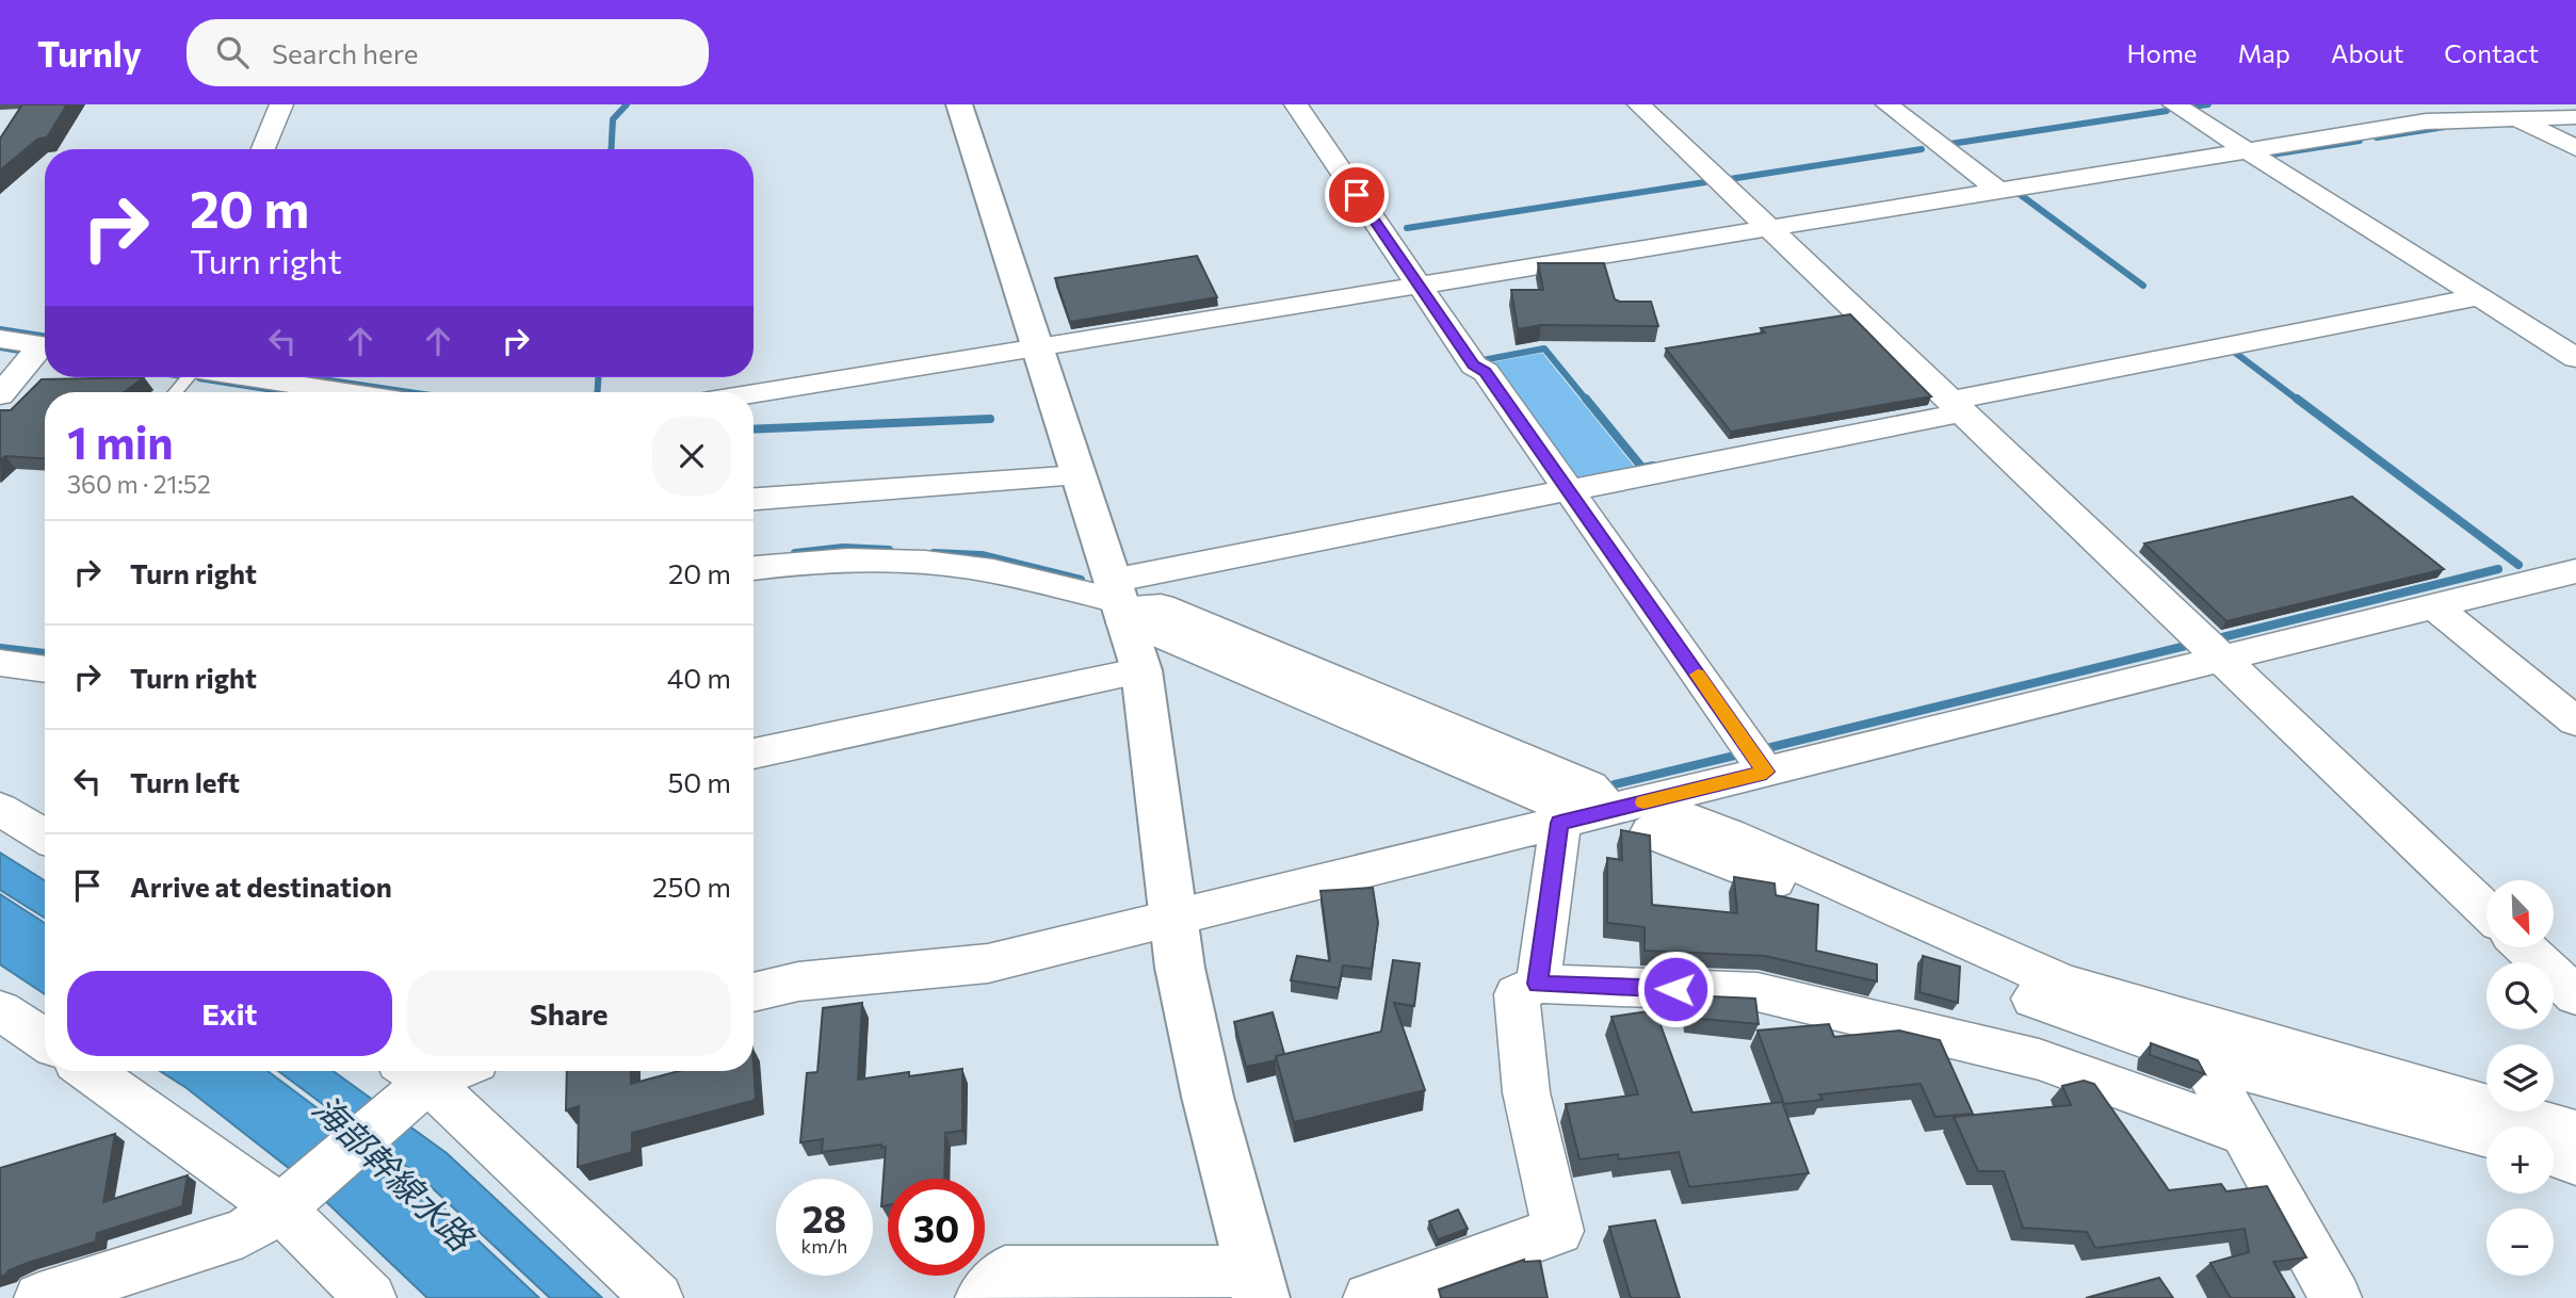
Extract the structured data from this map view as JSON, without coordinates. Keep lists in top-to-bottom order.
{
  "water": ["海部幹線水路"],
  "north": "bottom right",
  "page": {
    "header": "Turnly",
    "search": "Search here",
    "nav": [
      "Home",
      "Map",
      "About",
      "Contact"
    ],
    "turn": ["20 m", "Turn right"],
    "heading": ["1 min", "360 m · 21:52"],
    "list": [
      {
        "name": "Turn right",
        "value": "20 m"
      },
      {
        "name": "Turn right",
        "value": "40 m"
      },
      {
        "name": "Turn left",
        "value": "50 m"
      },
      {
        "name": "Arrive at destination",
        "value": "250 m"
      }
    ],
    "map_buttons": ["+", "−"],
    "buttons": ["Exit", "Share"],
    "speed": "28 km/h",
    "limit": "30"
  }
}
